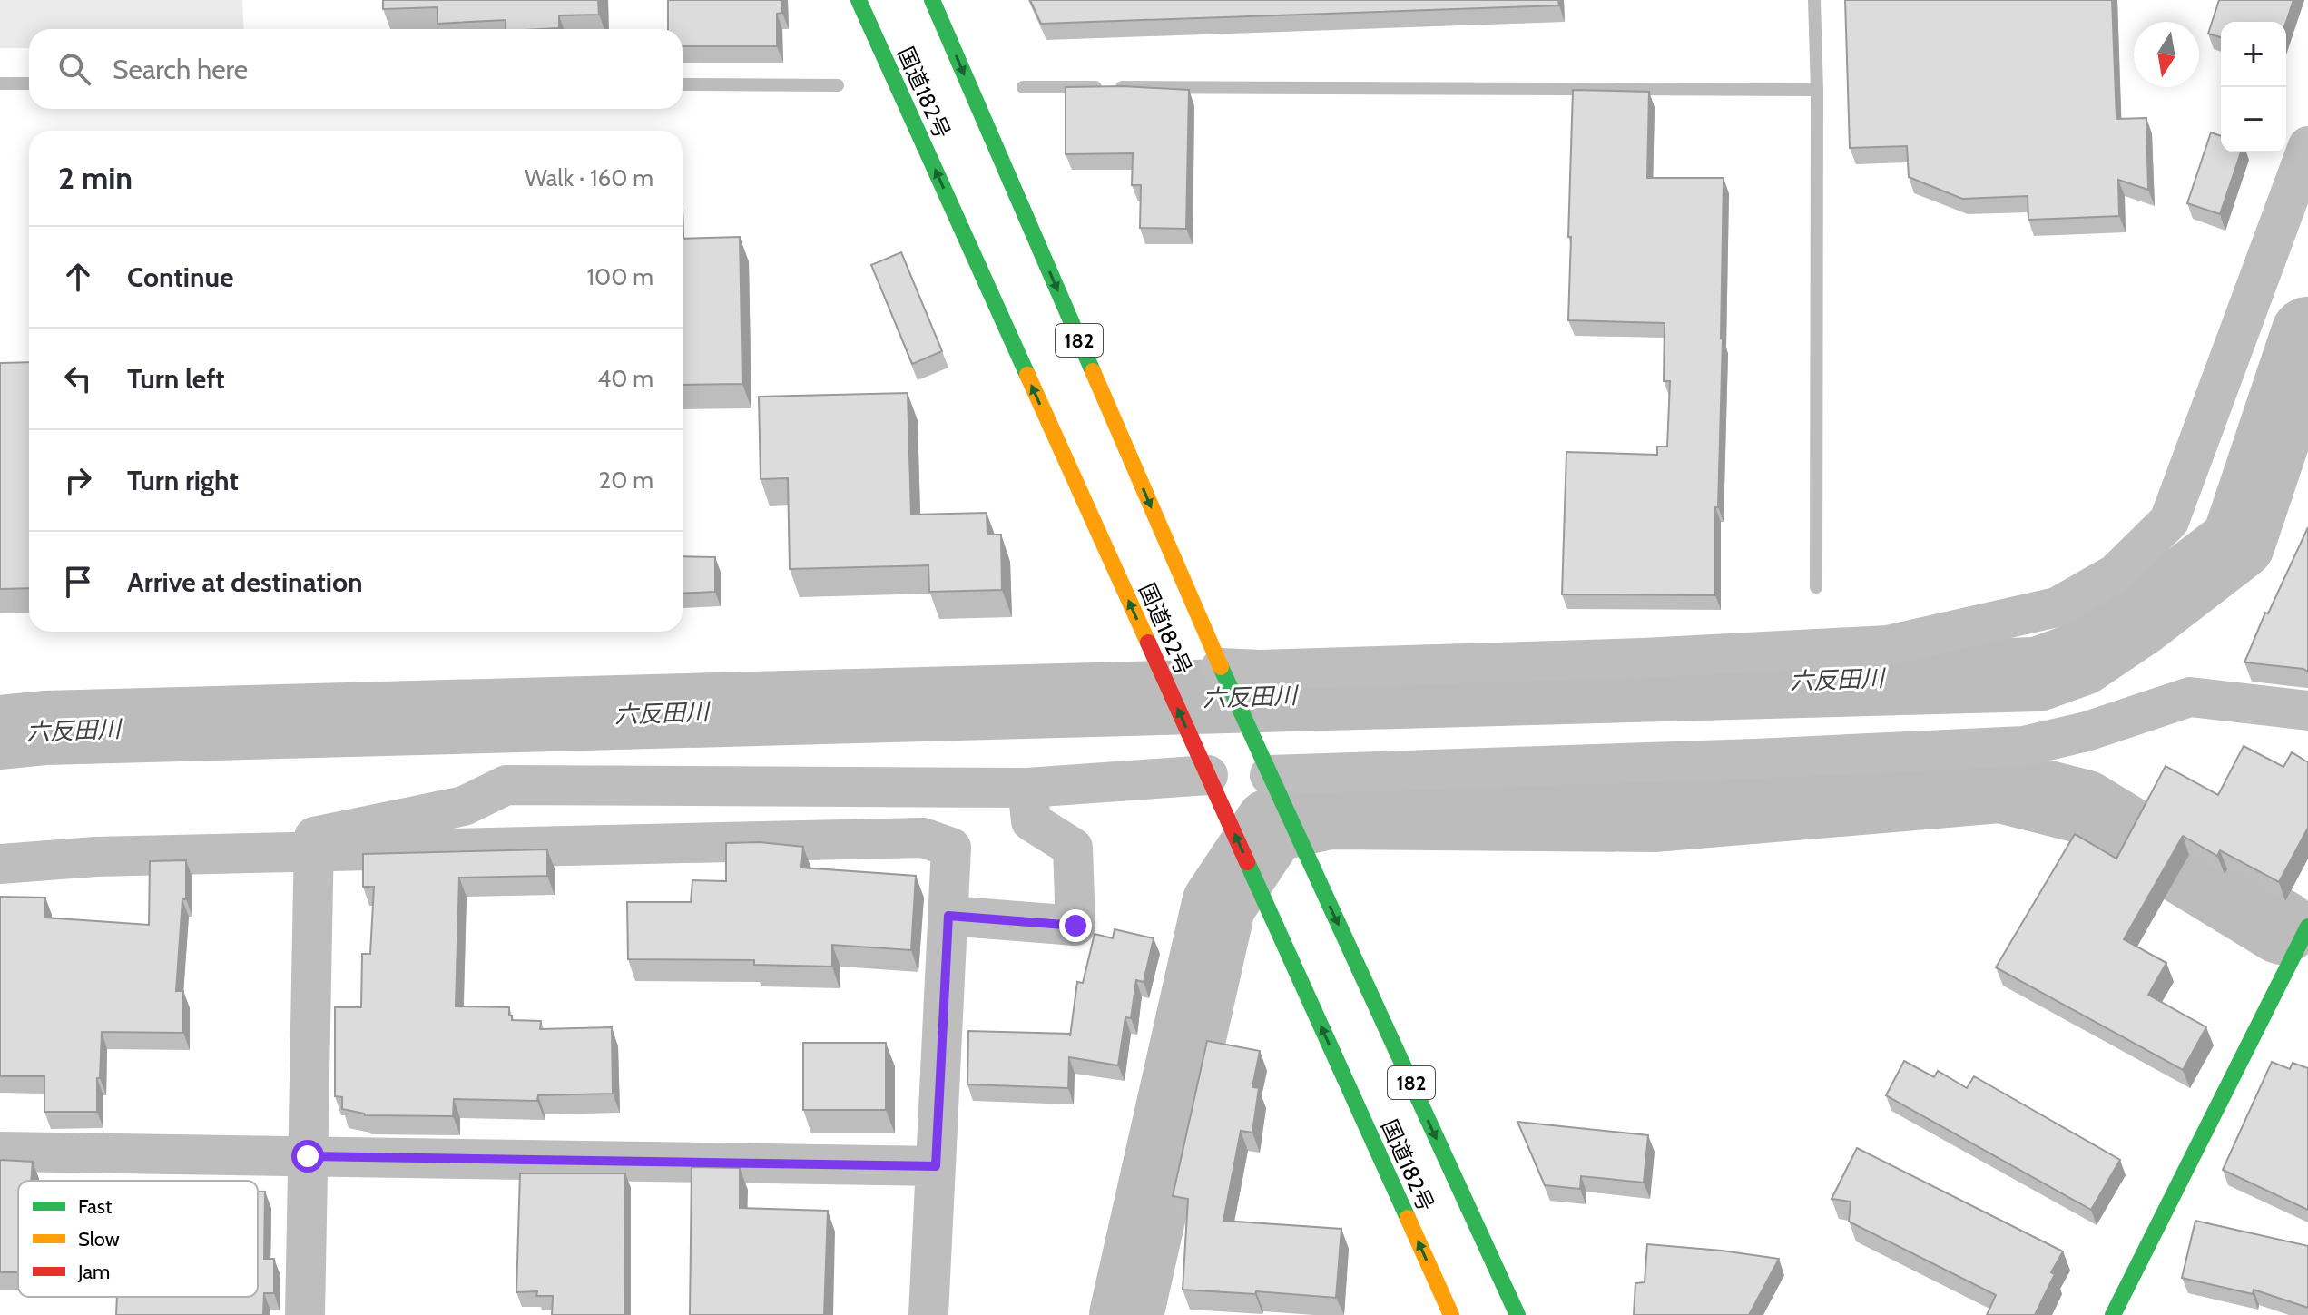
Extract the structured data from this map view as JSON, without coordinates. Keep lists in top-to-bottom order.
{
  "streets": {
    "main road": ["国道182号", "182"]
  },
  "water": ["六反田川"],
  "legend": ["Fast", "Slow", "Jam"],
  "north": "bottom",
  "page": {
    "map_buttons": ["+", "−"],
    "search": "Search here",
    "heading": ["2 min", "Walk · 160 m"],
    "list": [
      ["Continue", "100 m"],
      ["Turn left", "40 m"],
      ["Turn right", "20 m"],
      "Arrive at destination"
    ]
  }
}
